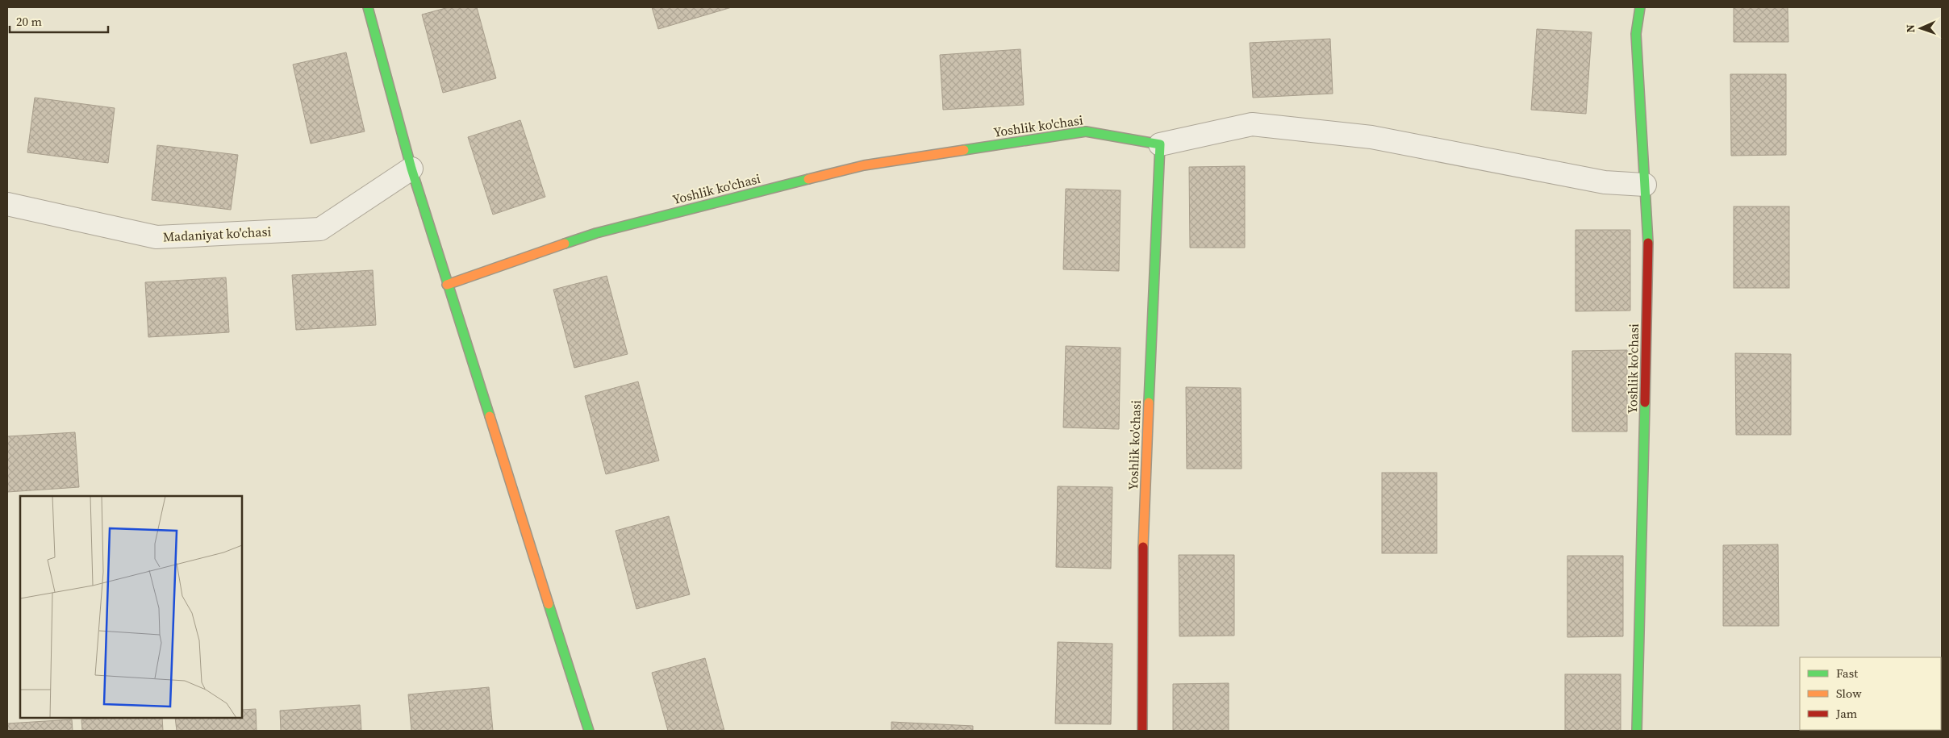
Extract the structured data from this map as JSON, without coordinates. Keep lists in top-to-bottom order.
{
  "streets": {
    "street": ["Yoshlik ko'chasi", "Madaniyat ko'chasi"]
  },
  "legend": ["Fast", "Slow", "Jam"],
  "scale_bar": "20 m",
  "north": "left"
}
